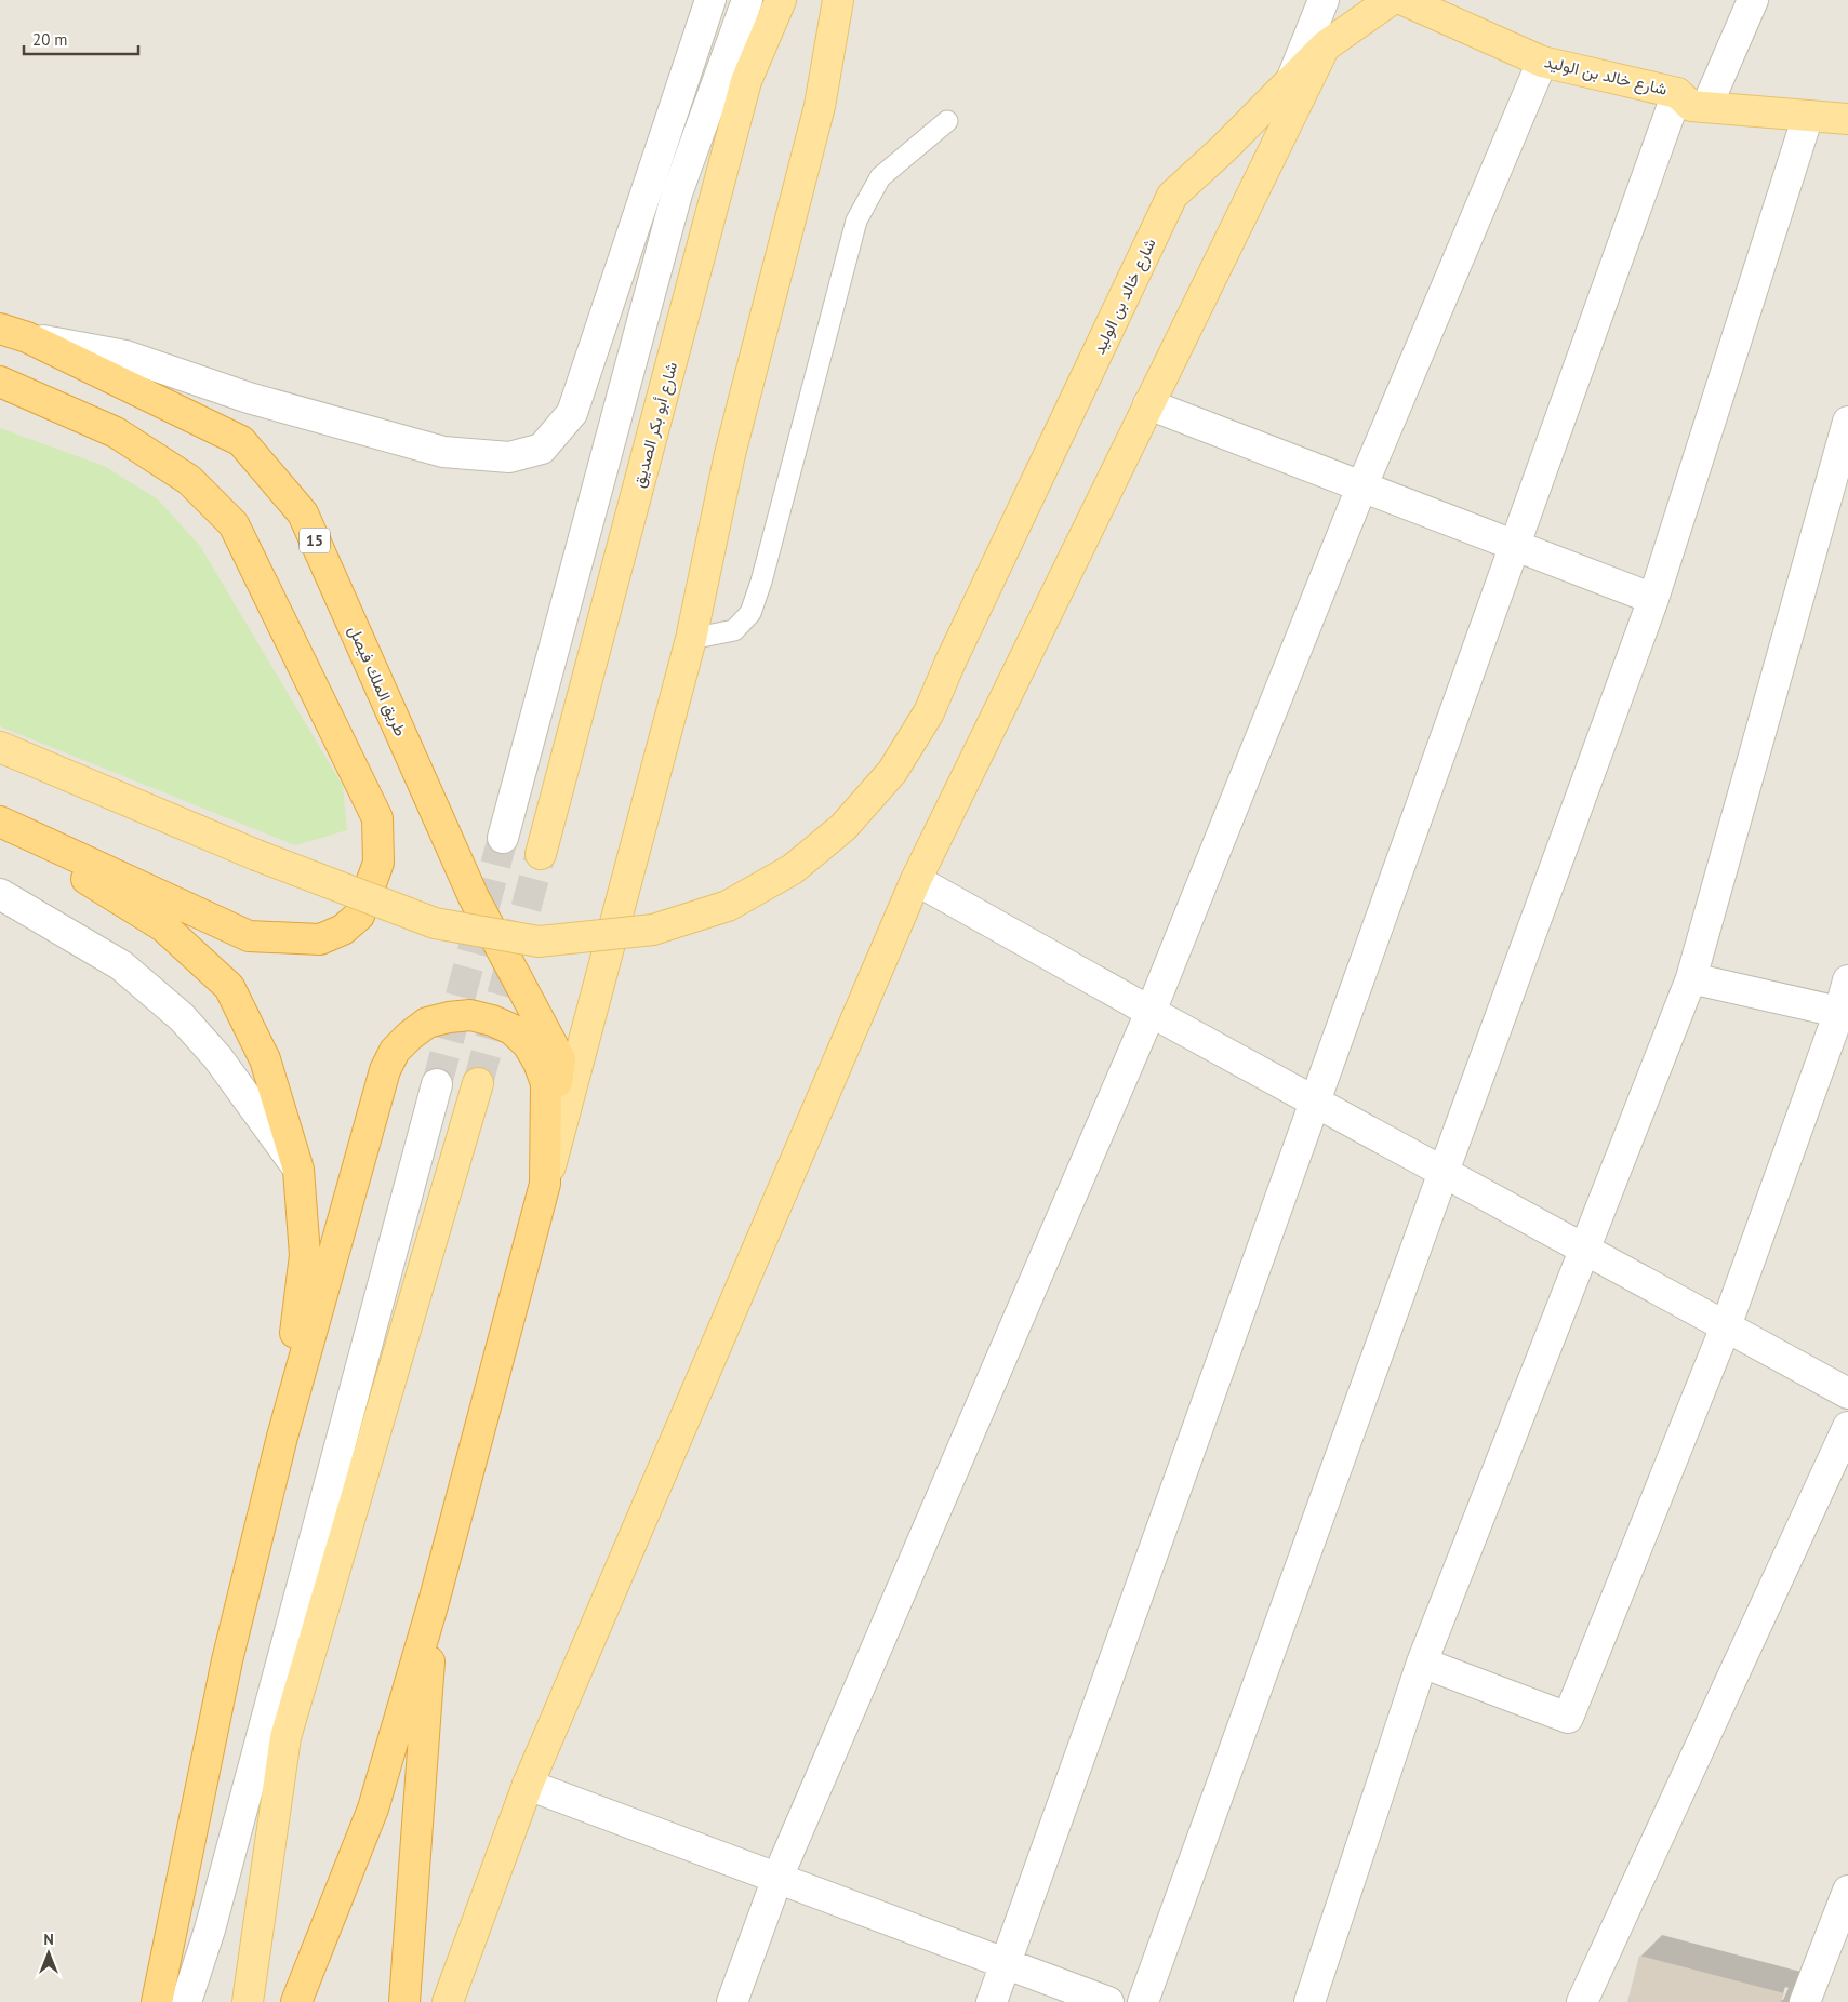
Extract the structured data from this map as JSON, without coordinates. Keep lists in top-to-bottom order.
{
  "streets": {
    "highway": ["15", "طريق الملك فيصل"],
    "main road": ["شارع خالد بن الوليد", "شارع أبو بكر الصديق"]
  },
  "scale_bar": "20 m",
  "north": "top"
}
